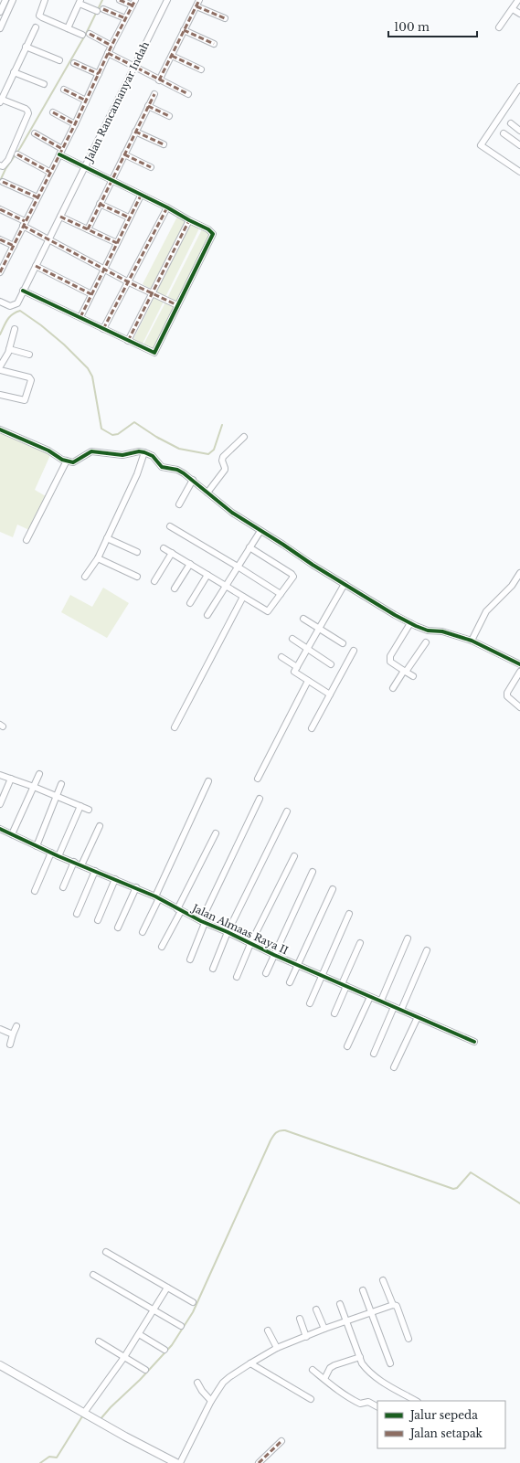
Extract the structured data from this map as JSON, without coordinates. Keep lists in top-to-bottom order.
{
  "streets": {
    "street": ["Jalan Rancamanyar Indah", "Jalan Almaas Raya II"]
  },
  "legend": ["Jalur sepeda", "Jalan setapak"],
  "scale_bar": "100 m"
}
